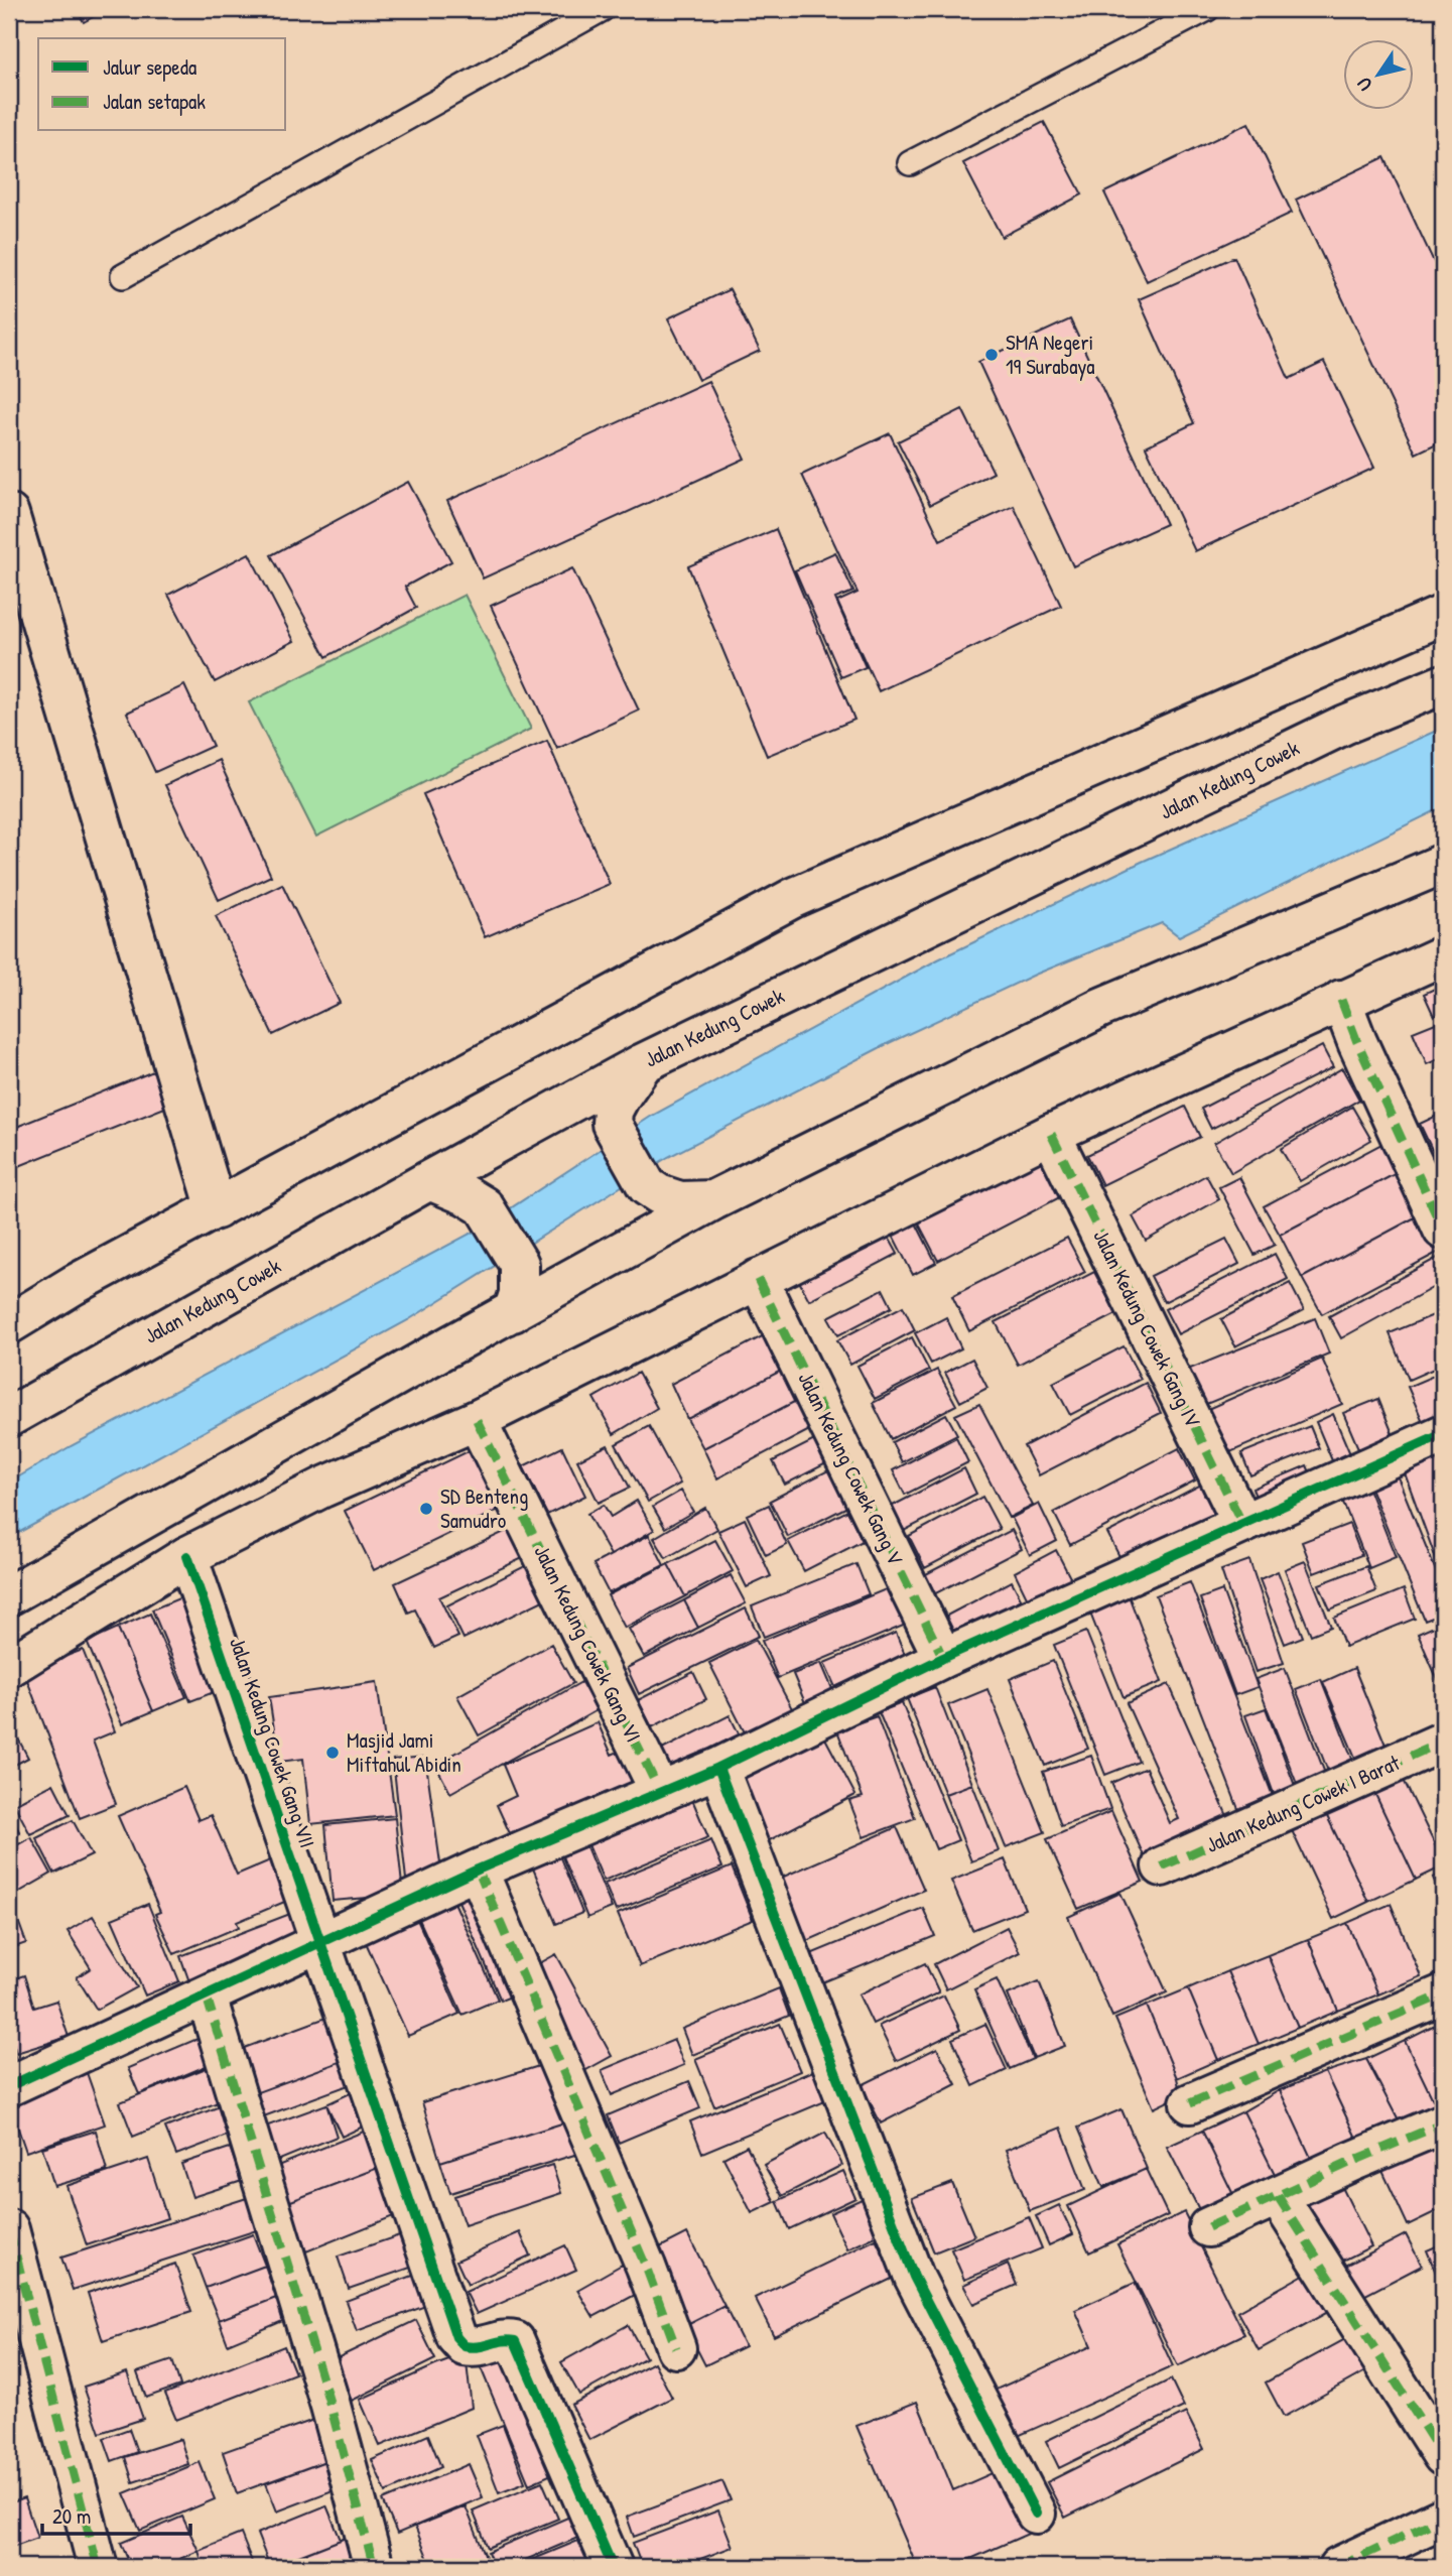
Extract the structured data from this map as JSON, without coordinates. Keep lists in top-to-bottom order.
{
  "streets": {
    "main road": [
      "Jalan Kedung Cowek",
      "Jalan Kedung Cowek Gang IV",
      "Jalan Kedung Cowek Gang V",
      "Jalan Kedung Cowek Gang VI",
      "Jalan Kedung Cowek Gang VII",
      "Jalan Kedung Cowek I Barat"
    ]
  },
  "places": ["SMA Negeri 19 Surabaya", "SD Benteng Samudro", "Masjid Jami Miftahul Abidin"],
  "legend": ["Jalur sepeda", "Jalan setapak"],
  "scale_bar": "20 m",
  "north": "bottom left"
}
